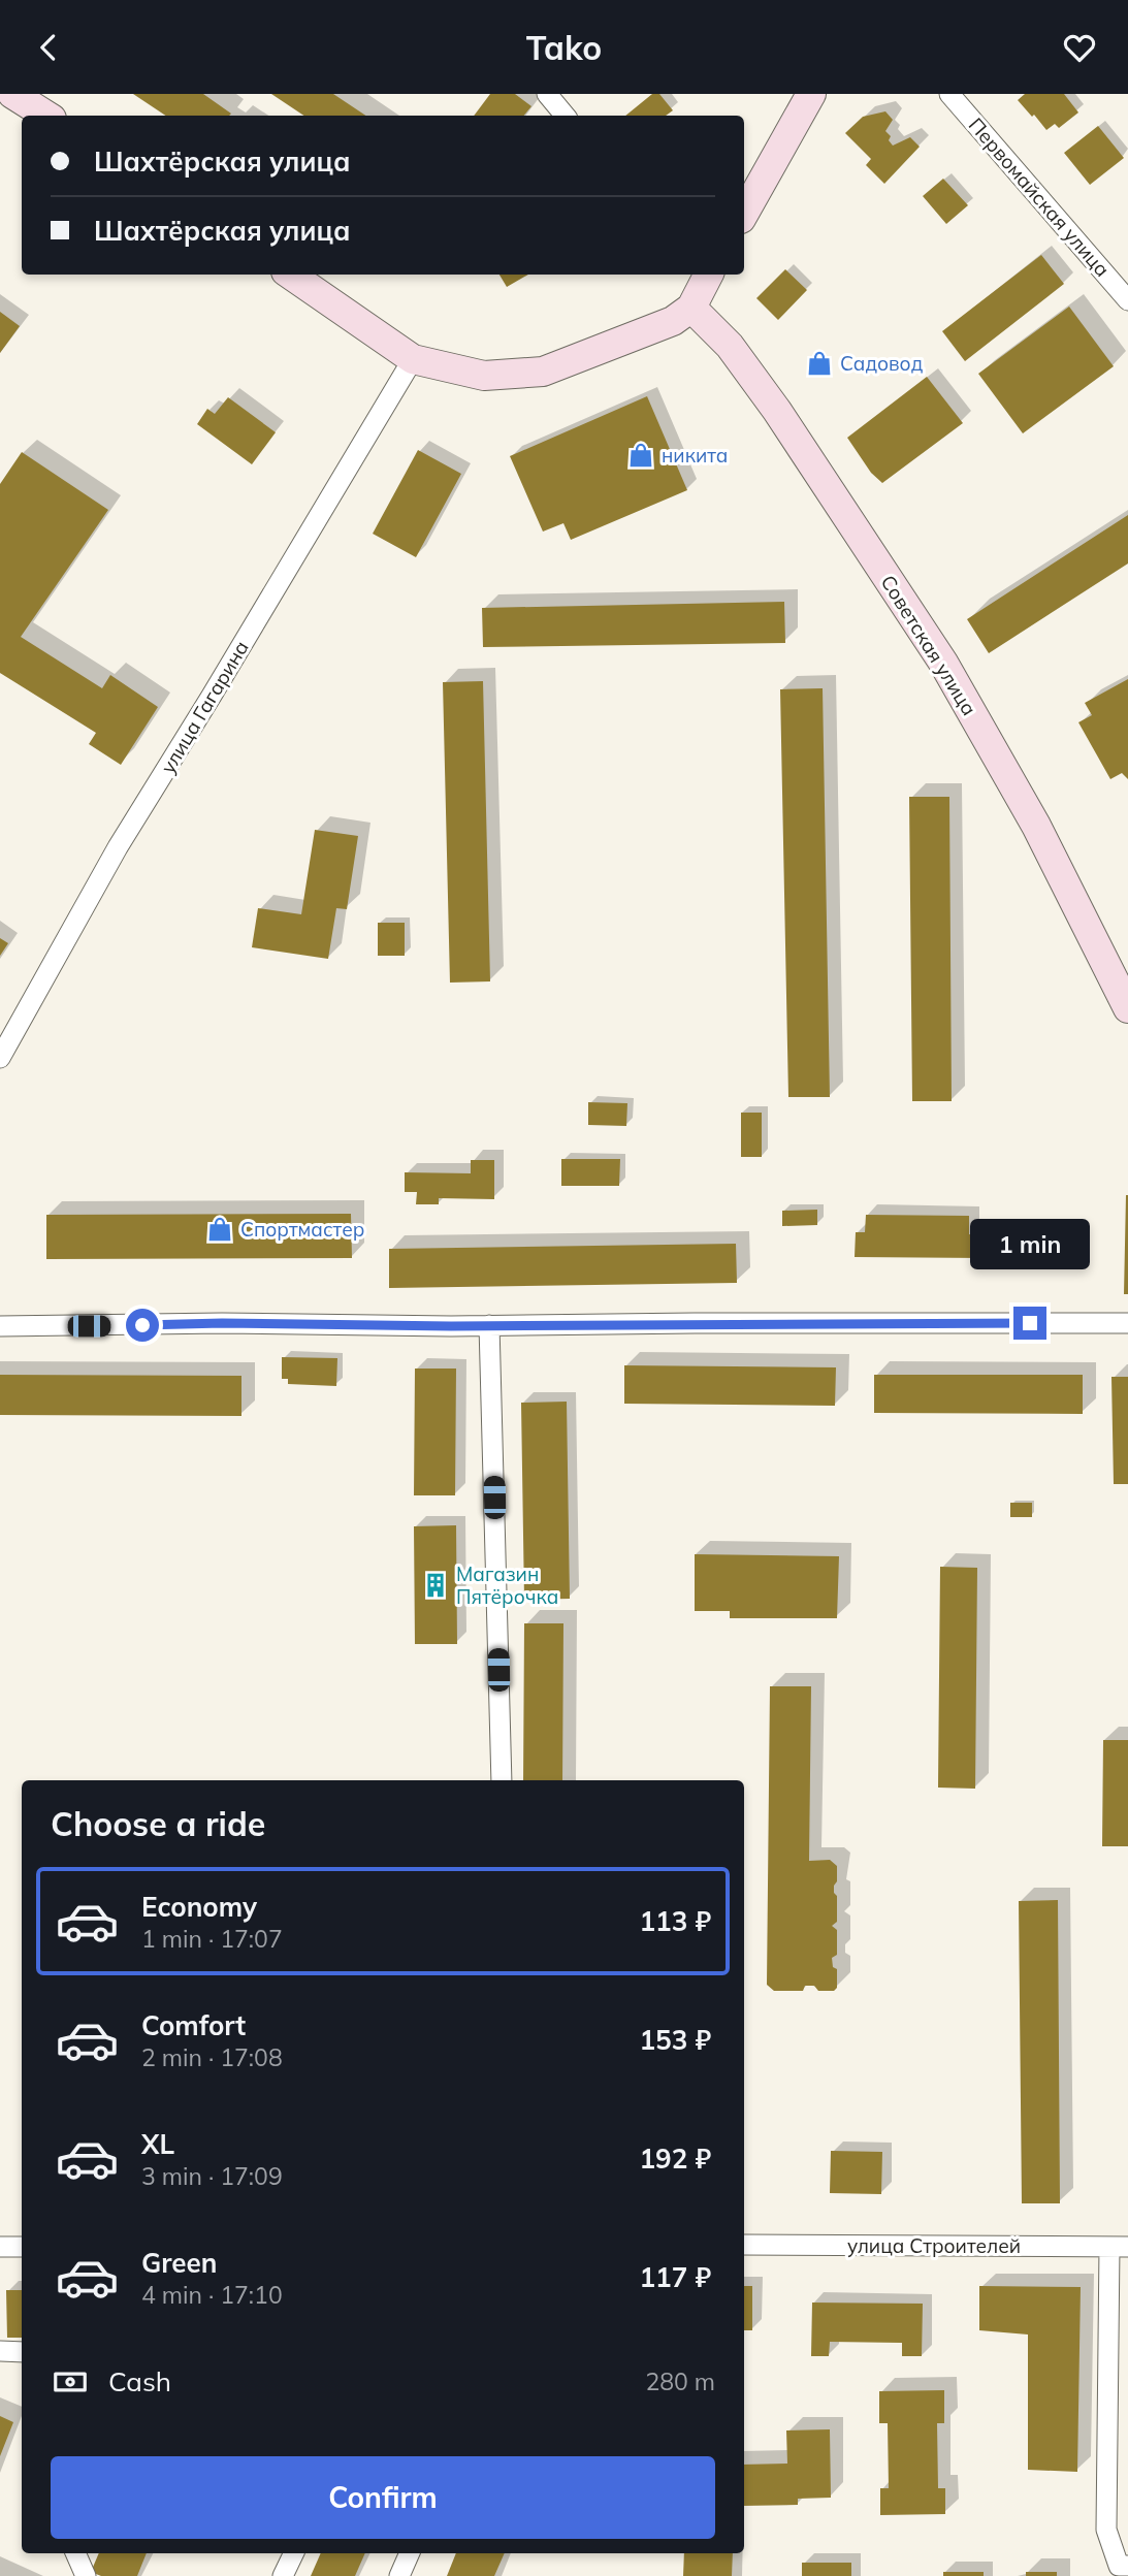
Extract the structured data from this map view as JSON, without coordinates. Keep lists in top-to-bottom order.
{
  "streets": {
    "main road": ["Советская улица"],
    "street": ["Первомайская улица", "улица Гагарина", "улица Строителей"]
  },
  "crossings": [
    ["Советская улица", "улица Гагарина"]
  ],
  "places": {
    "shop": ["Садовод", "никита", "Спортмастер"],
    "building": ["Магазин Пятёрочка"]
  },
  "page": {
    "header": "Tako",
    "banner": ["Шахтёрская улица", "Шахтёрская улица"],
    "bubble": "1 min",
    "heading": "Choose a ride",
    "list": [
      {
        "name": "Economy",
        "note": "1 min · 17:07",
        "value": "113 ₽"
      },
      {
        "name": "Comfort",
        "note": "2 min · 17:08",
        "value": "153 ₽"
      },
      {
        "name": "XL",
        "note": "3 min · 17:09",
        "value": "192 ₽"
      },
      {
        "name": "Green",
        "note": "4 min · 17:10",
        "value": "117 ₽"
      }
    ],
    "pay": ["Cash", "280 m"],
    "buttons": "Confirm"
  }
}
